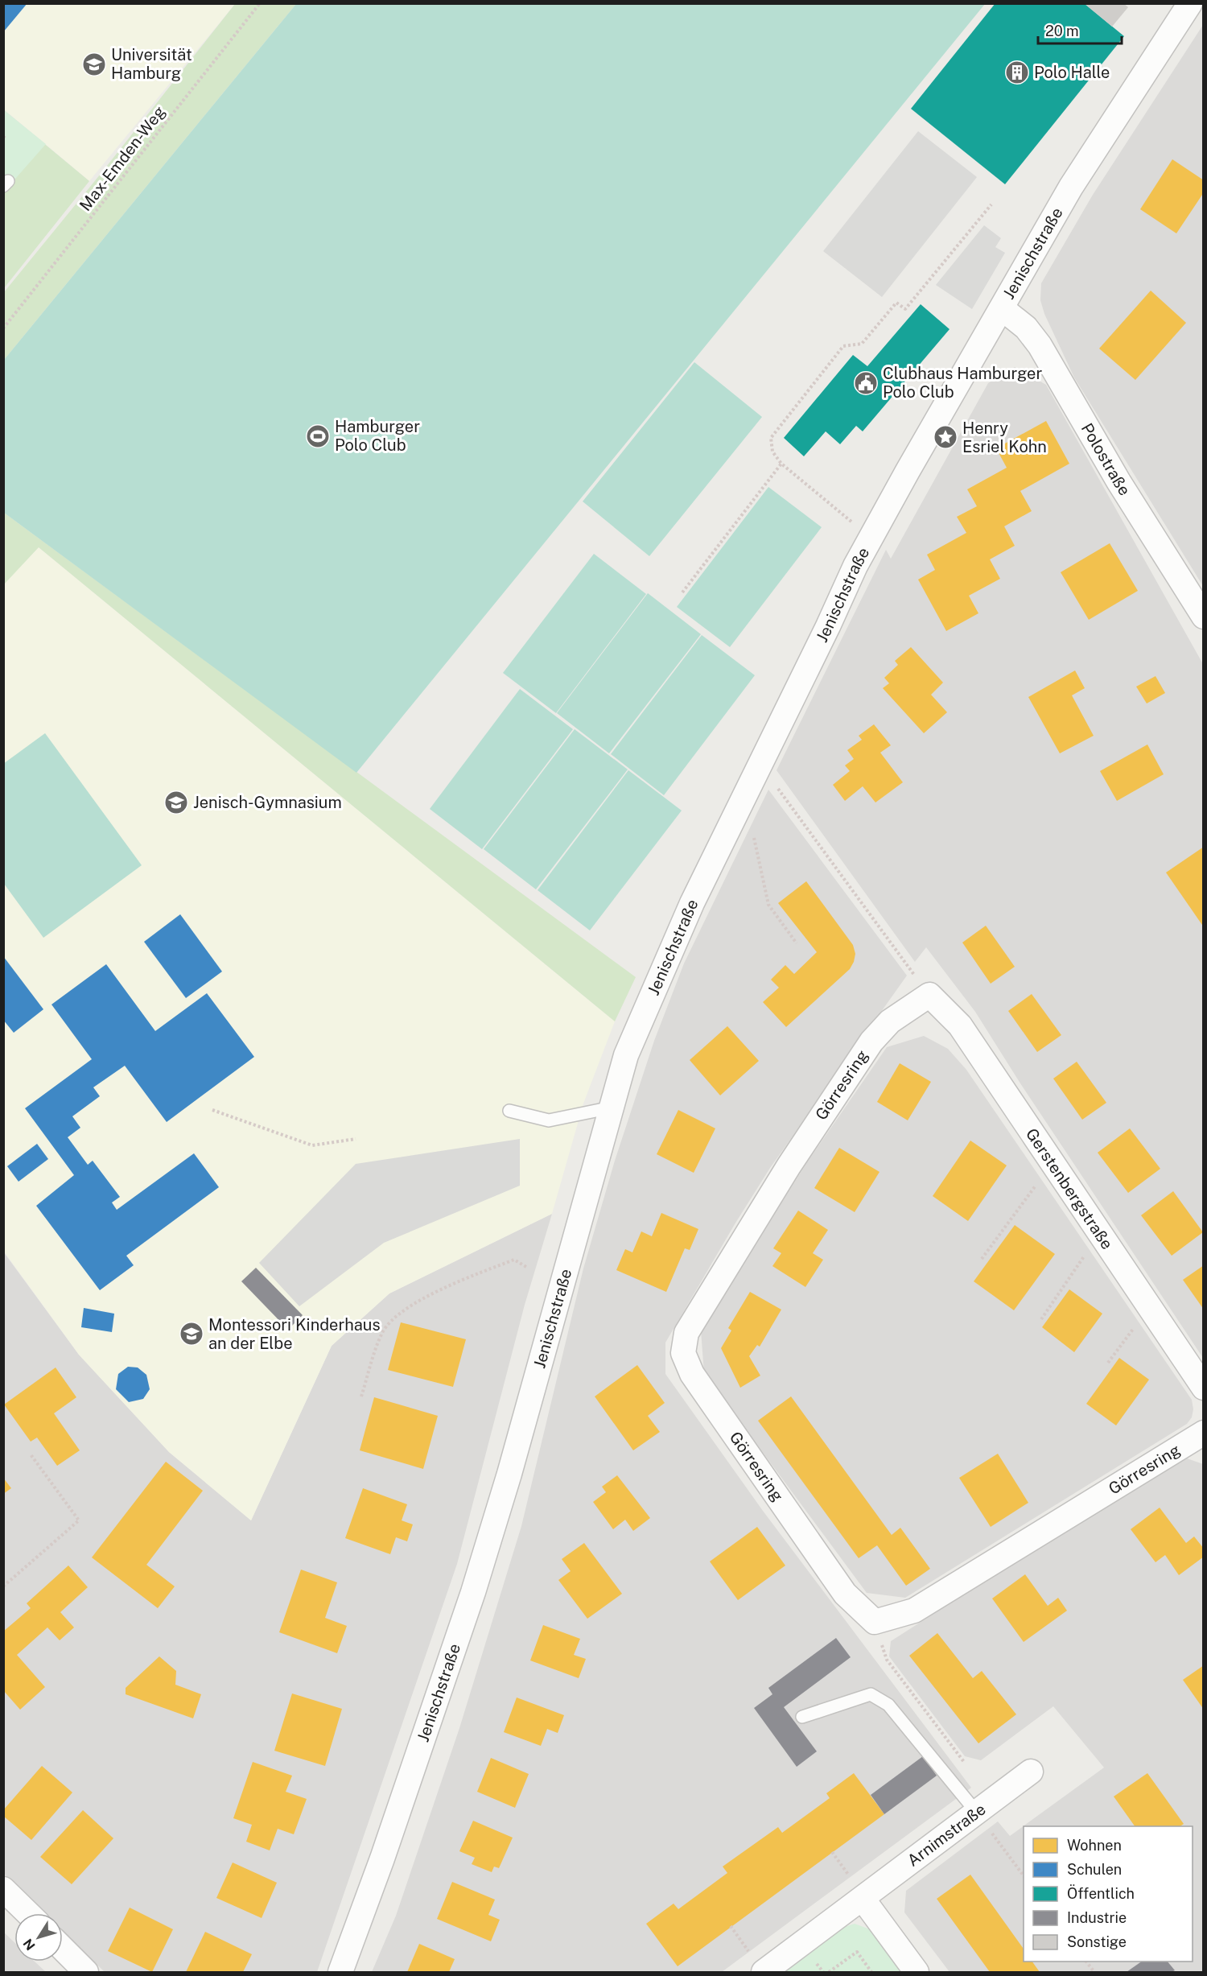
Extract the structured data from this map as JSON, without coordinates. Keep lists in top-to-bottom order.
{
  "streets": {
    "street": [
      "Jenischstraße",
      "Polostraße",
      "Görresring",
      "Gerstenbergstraße",
      "Arnimstraße"
    ],
    "path": ["Max-Emden-Weg"]
  },
  "crossings": [
    ["Jenischstraße", "Polostraße"],
    ["Görresring", "Gerstenbergstraße"]
  ],
  "places": {
    "school or university": ["Universität Hamburg", "Jenisch-Gymnasium", "Montessori Kinderhaus an der Elbe"],
    "building": ["Polo Halle"],
    "public building": ["Clubhaus Hamburger Polo Club"],
    "sports": ["Hamburger Polo Club"],
    "place": ["Henry Esriel Kohn"]
  },
  "legend": [
    "Wohnen",
    "Schulen",
    "Öffentlich",
    "Industrie",
    "Sonstige"
  ],
  "scale_bar": "20 m",
  "north": "bottom left"
}
